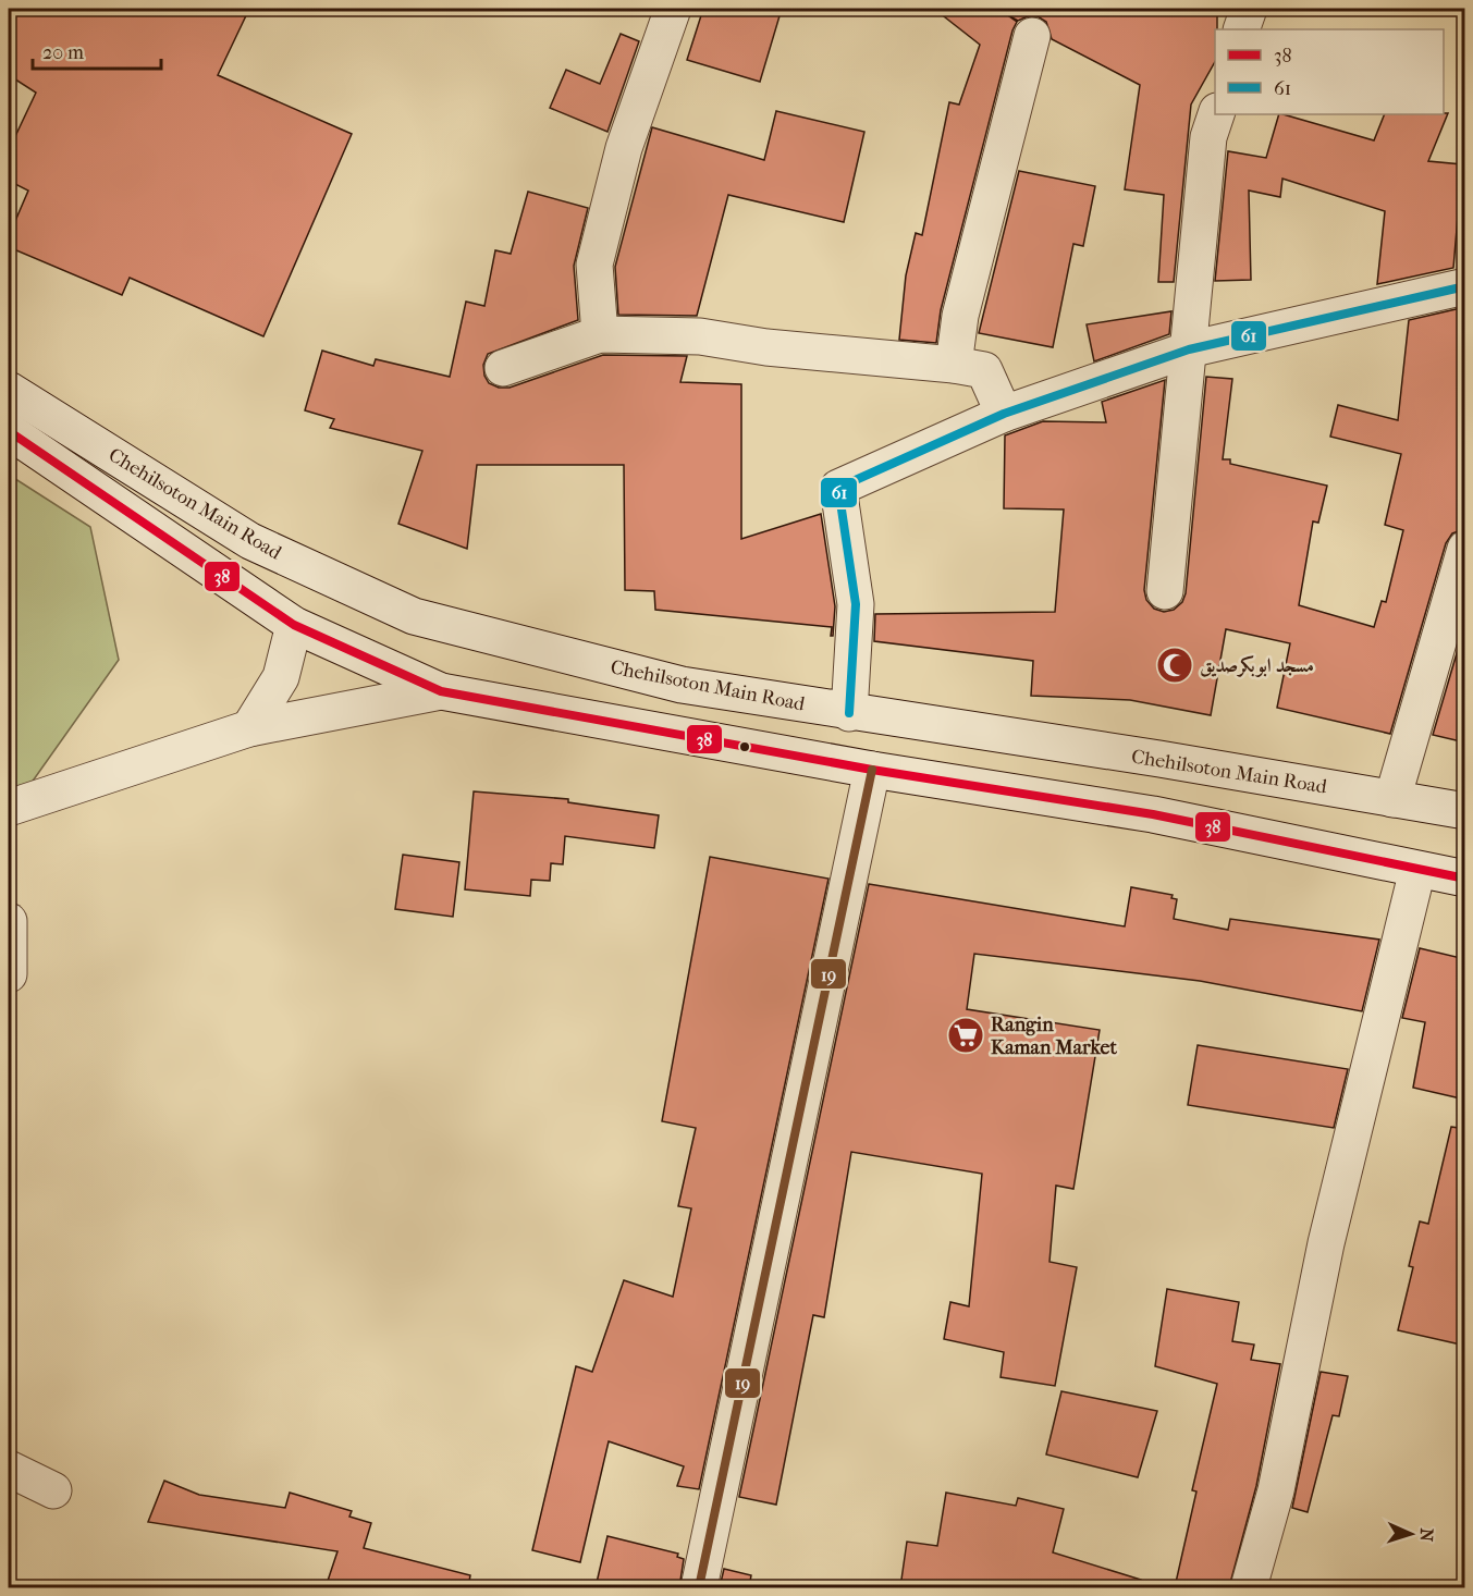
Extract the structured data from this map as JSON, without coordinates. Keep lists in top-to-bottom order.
{
  "streets": {
    "street": ["Chehilsoton Main Road"]
  },
  "places": {
    "mosque": ["مسجد ابوبکرصدیق"],
    "supermarket": ["Rangin Kaman Market"]
  },
  "lines": ["transit line 61", "transit line 38", "transit line 19"],
  "legend": ["38", "61"],
  "scale_bar": "20 m",
  "north": "right"
}
